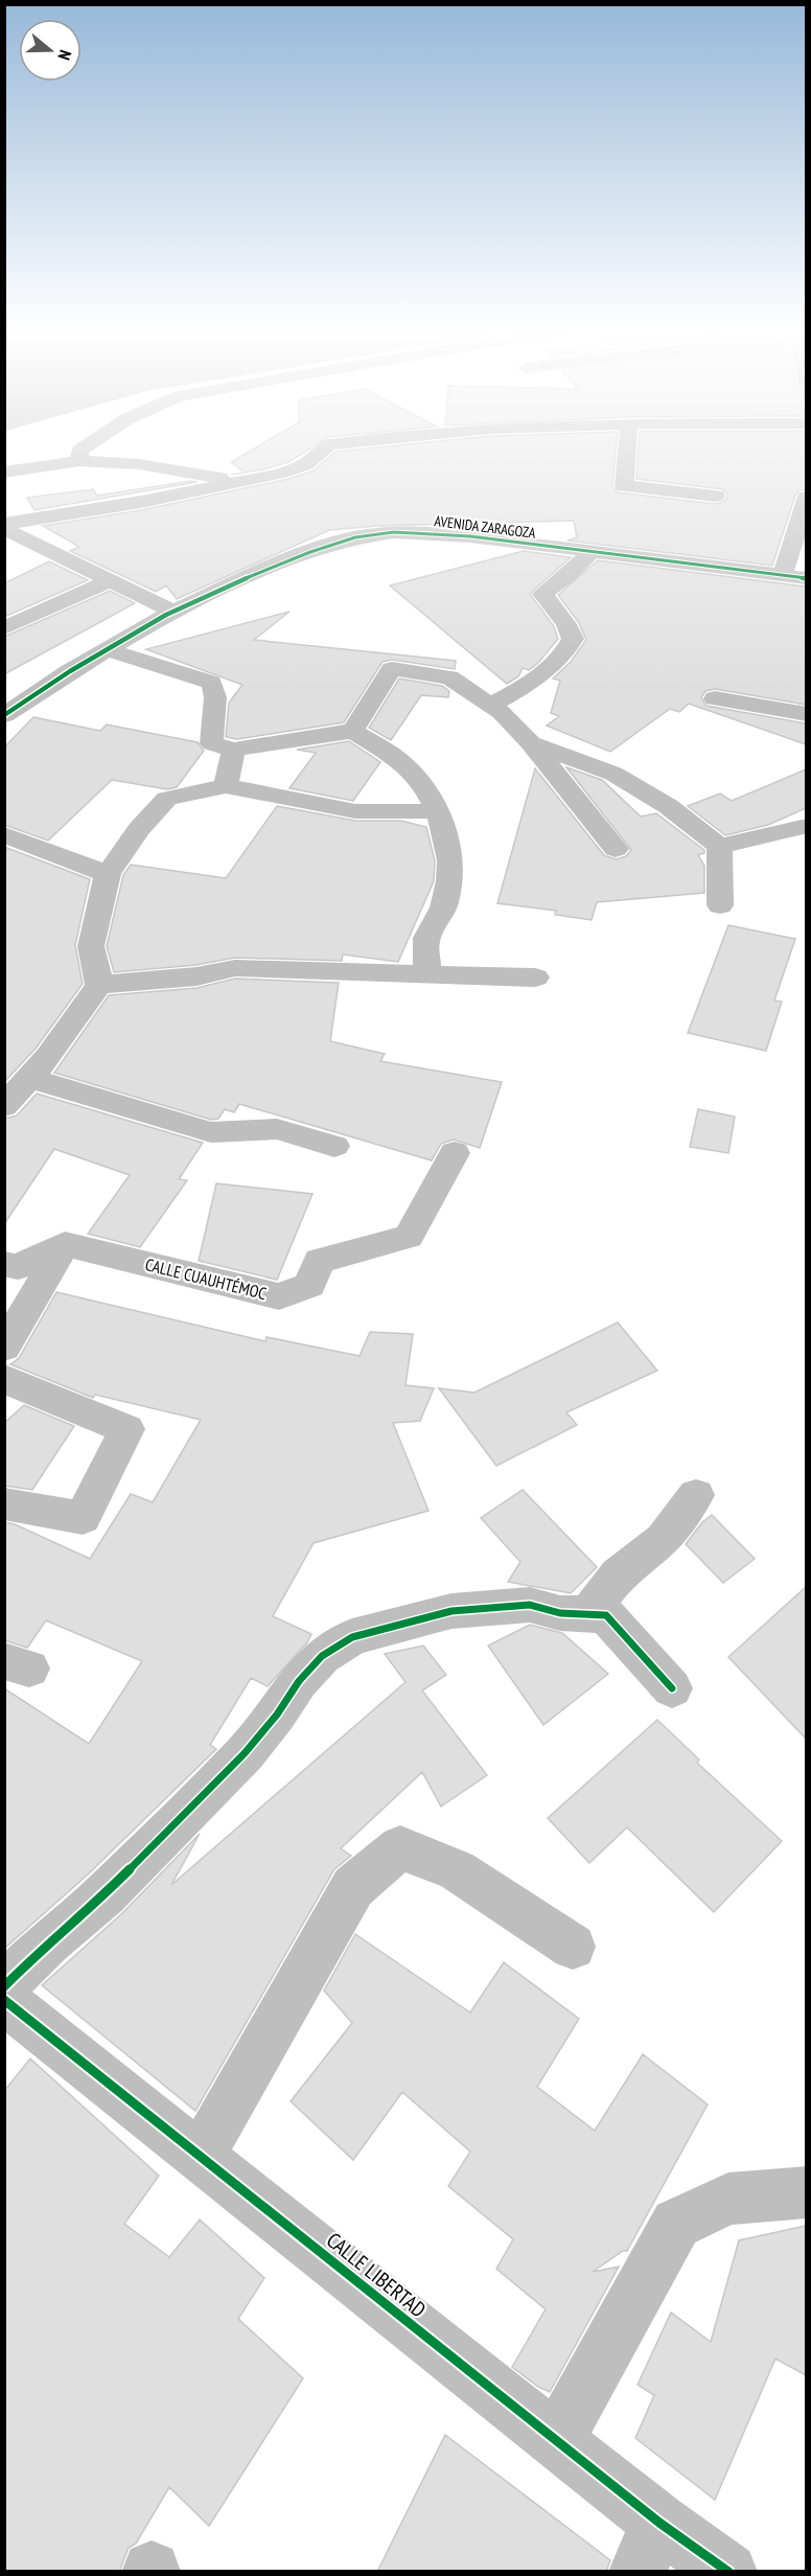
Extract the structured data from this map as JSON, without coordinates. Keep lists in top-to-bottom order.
{
  "streets": {
    "street": ["AVENIDA ZARAGOZA", "CALLE CUAUHTÉMOC", "CALLE LIBERTAD"]
  },
  "north": "right"
}
